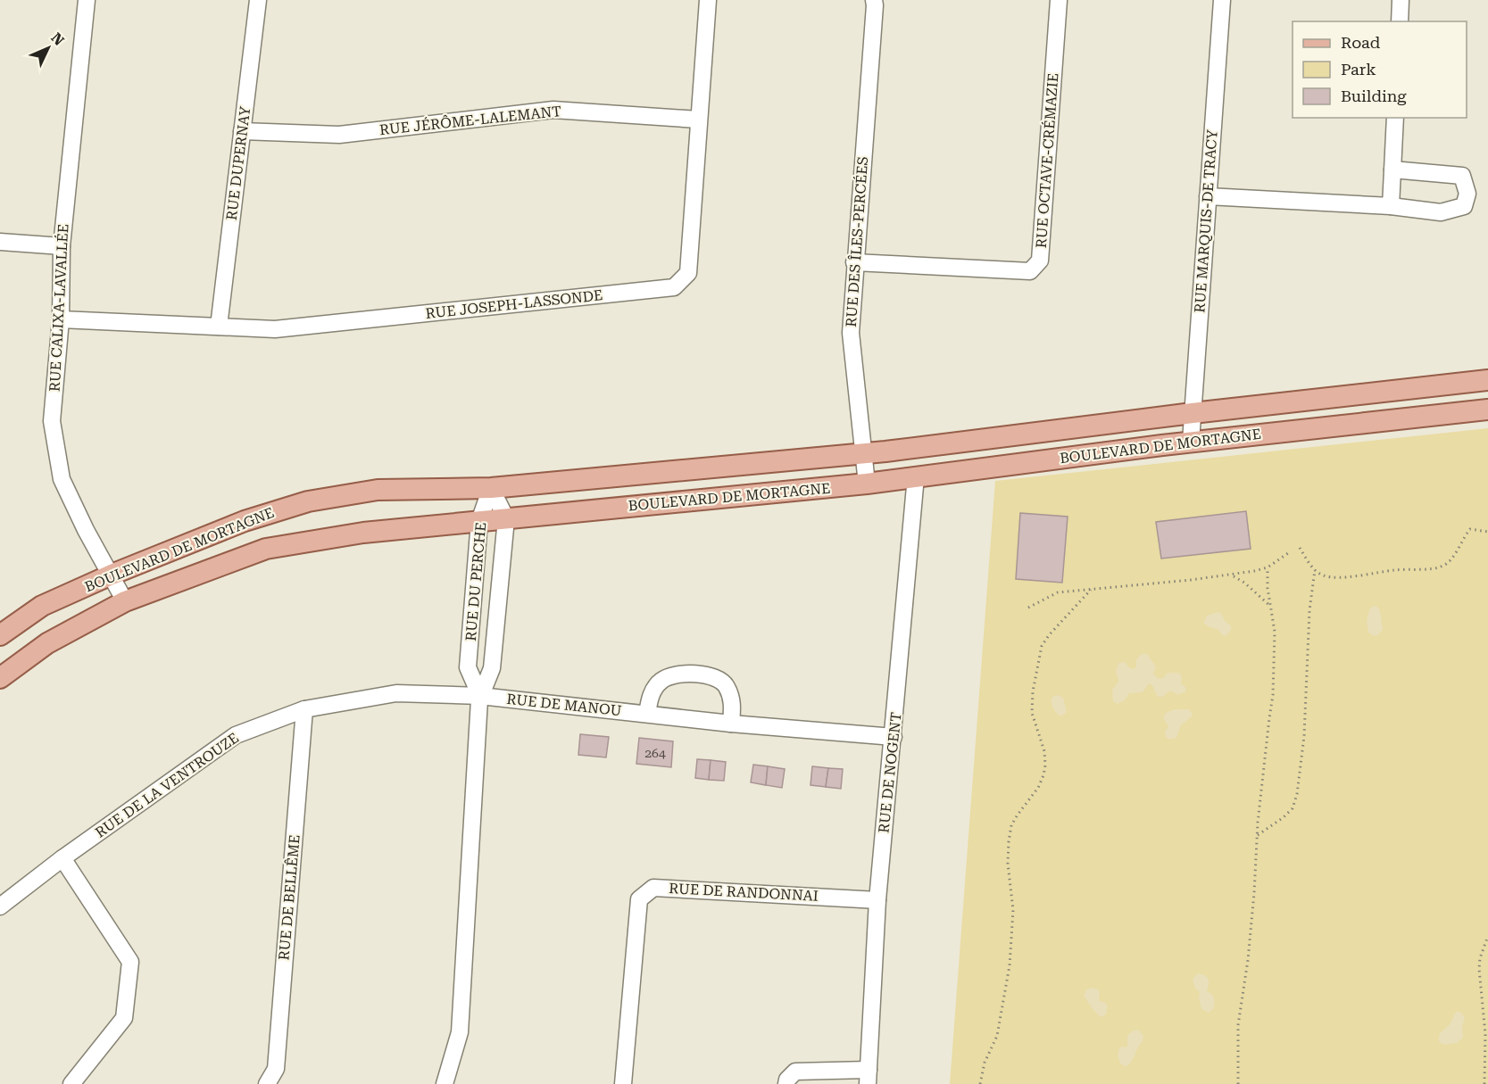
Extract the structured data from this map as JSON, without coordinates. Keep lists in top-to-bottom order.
{
  "streets": {
    "main road": ["BOULEVARD DE MORTAGNE"],
    "street": [
      "RUE JÉRÔME-LALEMANT",
      "RUE OCTAVE-CRÉMAZIE",
      "RUE DUPERNAY",
      "RUE MARQUIS-DE TRACY",
      "RUE DES ÎLES-PERCÉES",
      "RUE JOSEPH-LASSONDE",
      "RUE CALIXA-LAVALLÉE",
      "RUE DU PERCHE",
      "RUE DE MANOU",
      "RUE DE NOGENT",
      "RUE DE LA VENTROUZE",
      "RUE DE RANDONNAI",
      "RUE DE BELLÊME"
    ]
  },
  "crossings": [
    ["RUE JÉRÔME-LALEMANT", "RUE DUPERNAY"],
    ["RUE JÉRÔME-LALEMANT", "RUE JOSEPH-LASSONDE"],
    ["RUE OCTAVE-CRÉMAZIE", "RUE DES ÎLES-PERCÉES"],
    ["RUE DUPERNAY", "RUE JOSEPH-LASSONDE"],
    ["RUE MARQUIS-DE TRACY", "BOULEVARD DE MORTAGNE"],
    ["RUE DES ÎLES-PERCÉES", "BOULEVARD DE MORTAGNE"],
    ["RUE JOSEPH-LASSONDE", "RUE CALIXA-LAVALLÉE"],
    ["RUE CALIXA-LAVALLÉE", "BOULEVARD DE MORTAGNE"],
    ["BOULEVARD DE MORTAGNE", "RUE DU PERCHE"],
    ["BOULEVARD DE MORTAGNE", "RUE DE NOGENT"],
    ["RUE DU PERCHE", "RUE DE MANOU"],
    ["RUE DU PERCHE", "RUE DE LA VENTROUZE"],
    ["RUE DE MANOU", "RUE DE NOGENT"],
    ["RUE DE MANOU", "RUE DE LA VENTROUZE"],
    ["RUE DE NOGENT", "RUE DE RANDONNAI"],
    ["RUE DE LA VENTROUZE", "RUE DE BELLÊME"]
  ],
  "house_numbers": ["264"],
  "legend": ["Road", "Park", "Building"],
  "north": "top right"
}
